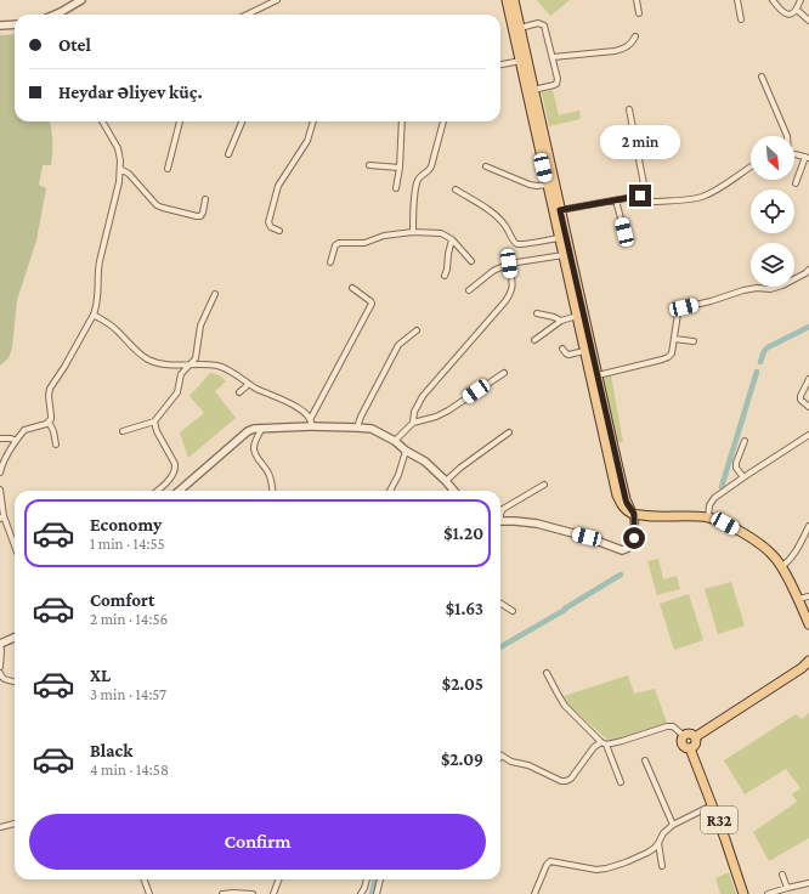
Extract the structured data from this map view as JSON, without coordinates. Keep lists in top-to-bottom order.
{
  "streets": {
    "main road": ["R32"]
  },
  "north": "bottom right",
  "page": {
    "banner": ["Otel", "Heydar Əliyev küç."],
    "bubble": "2 min",
    "list": [
      {
        "name": "Economy",
        "note": "1 min · 14:55",
        "value": "$1.20"
      },
      {
        "name": "Comfort",
        "note": "2 min · 14:56",
        "value": "$1.63"
      },
      {
        "name": "XL",
        "note": "3 min · 14:57",
        "value": "$2.05"
      },
      {
        "name": "Black",
        "note": "4 min · 14:58",
        "value": "$2.09"
      }
    ],
    "buttons": "Confirm"
  }
}
